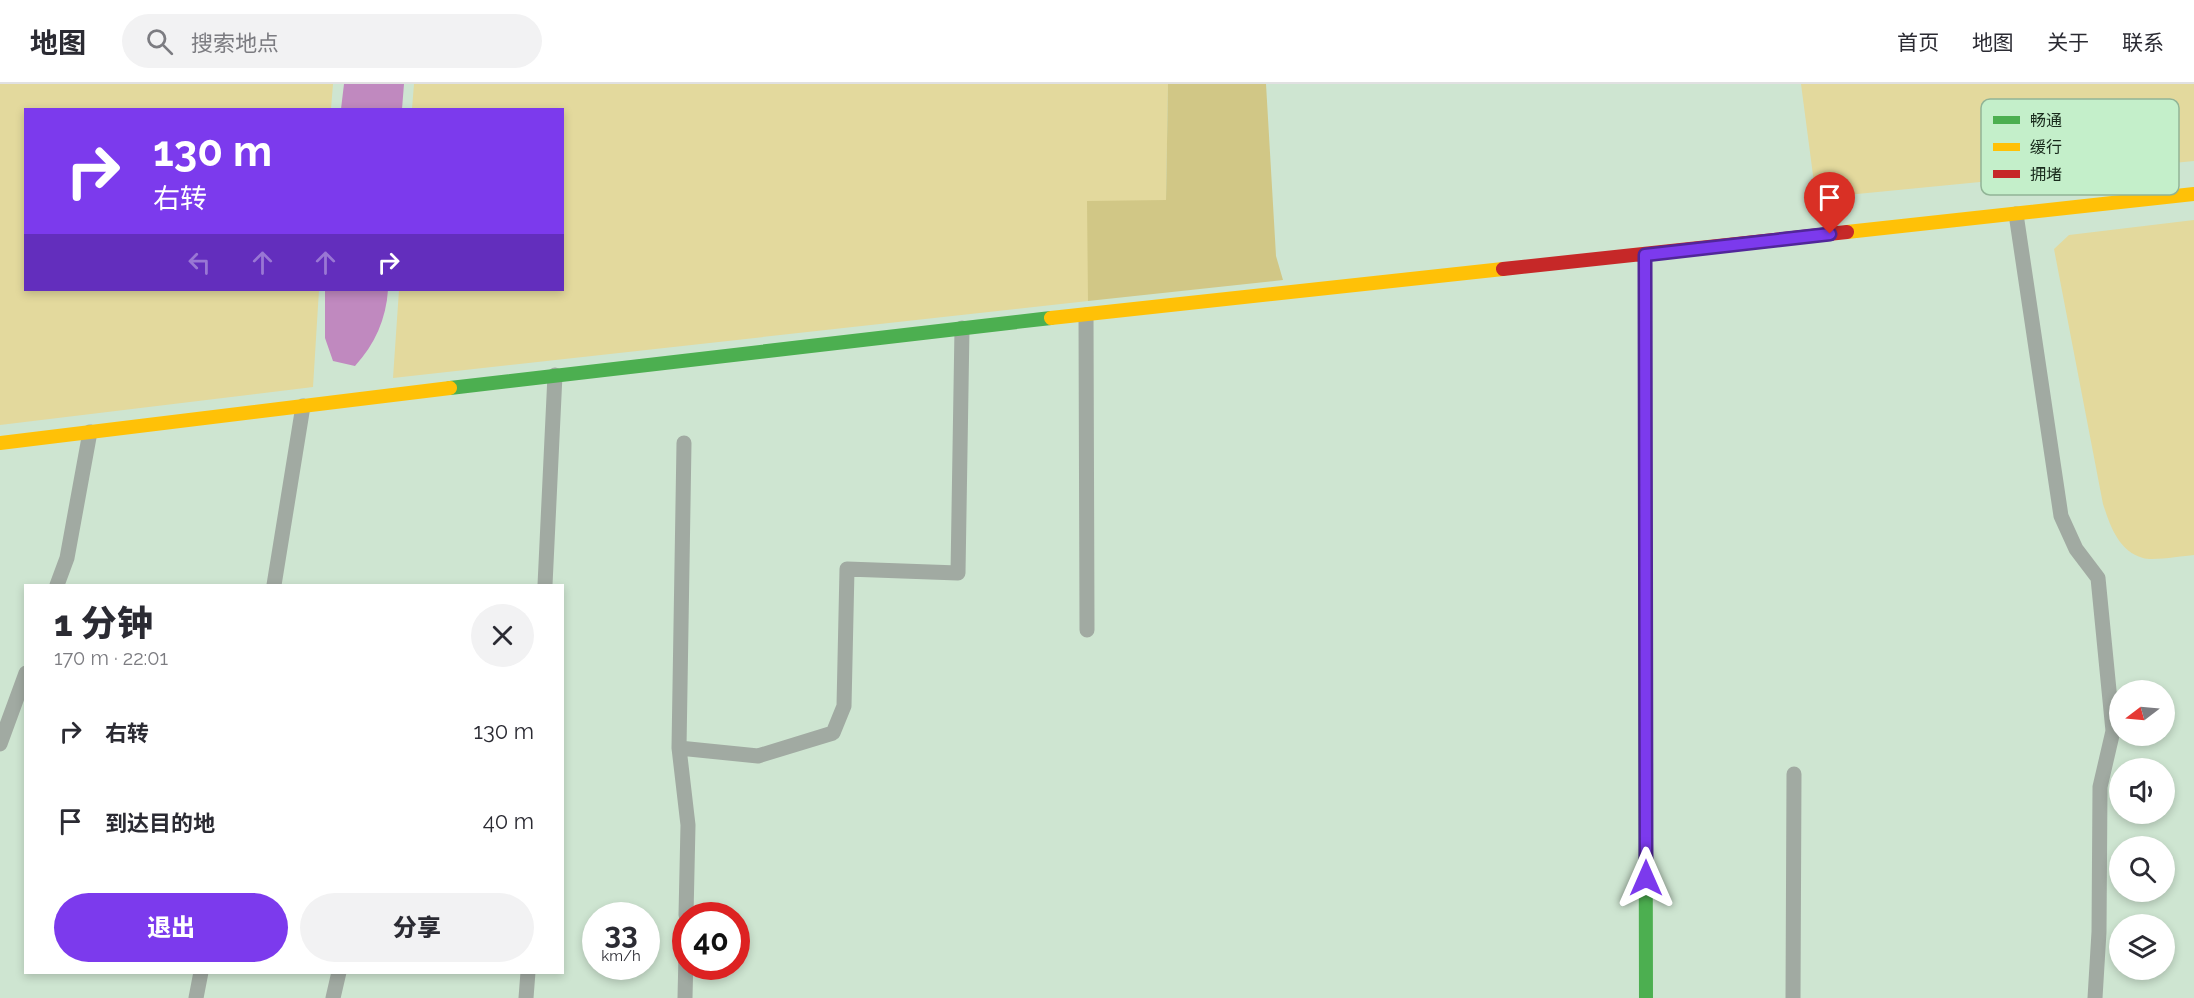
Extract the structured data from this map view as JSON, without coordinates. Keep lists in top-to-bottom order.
{
  "legend": ["畅通", "缓行", "拥堵"],
  "north": "left",
  "page": {
    "header": "地图",
    "search": "搜索地点",
    "nav": [
      "首页",
      "地图",
      "关于",
      "联系"
    ],
    "turn": ["130 m", "右转"],
    "heading": ["1 分钟", "170 m · 22:01"],
    "list": [
      {
        "name": "右转",
        "value": "130 m"
      },
      {
        "name": "到达目的地",
        "value": "40 m"
      }
    ],
    "buttons": ["退出", "分享"],
    "speed": "33 km/h",
    "limit": "40"
  }
}
